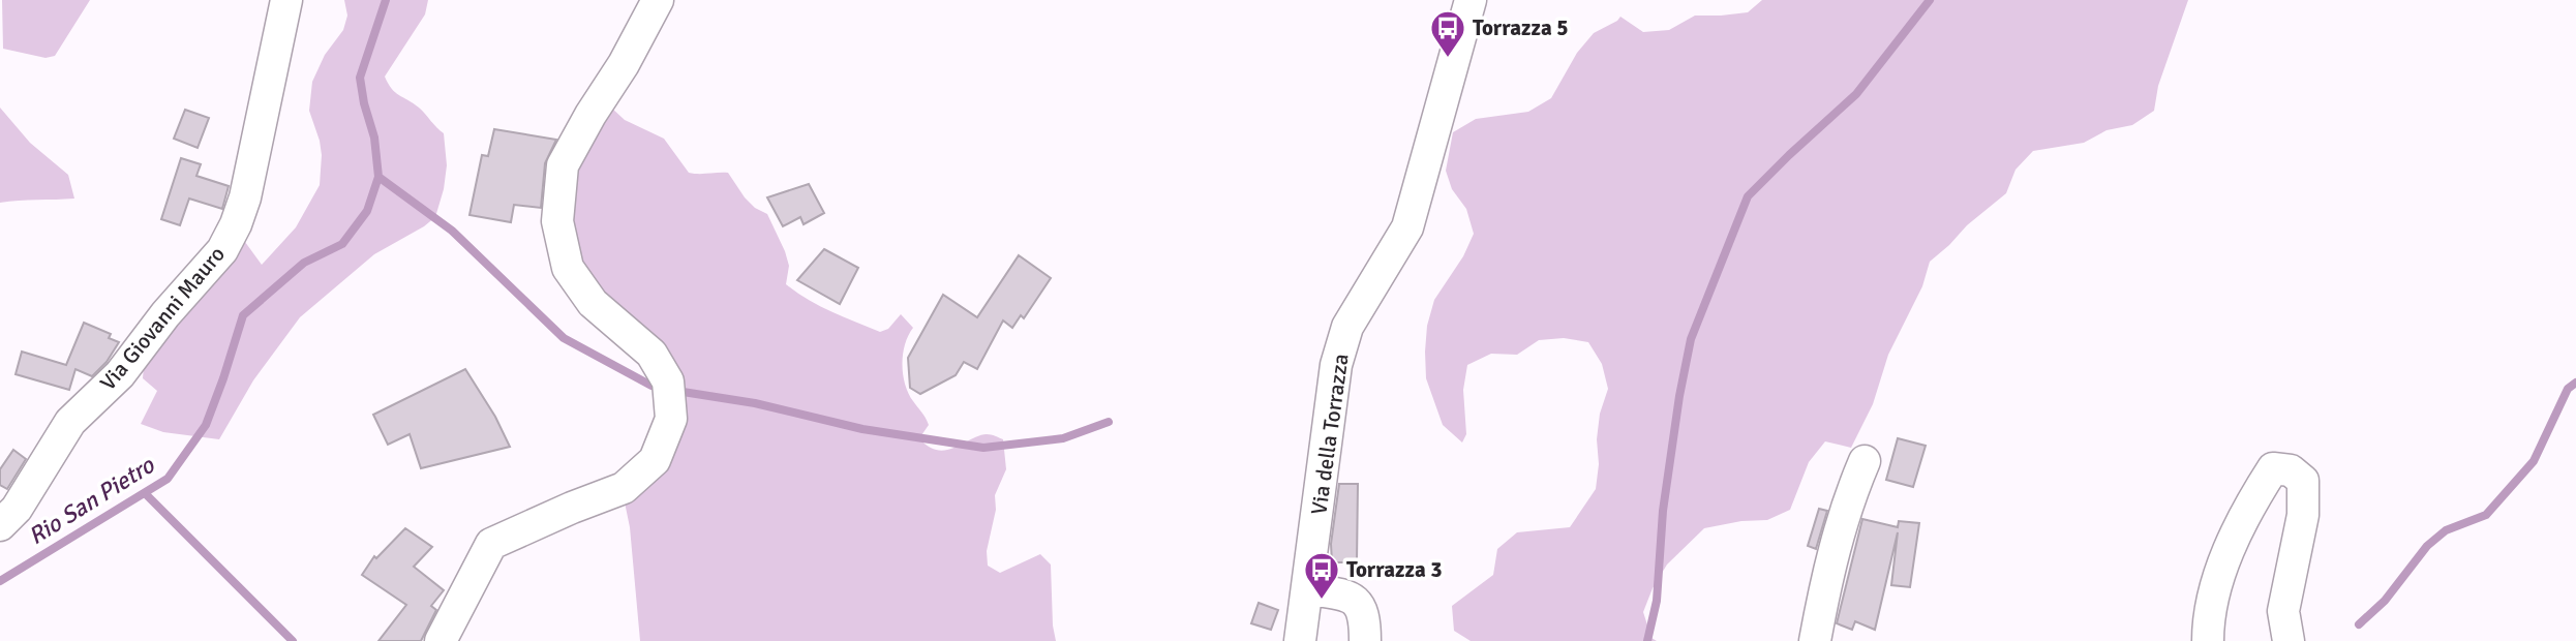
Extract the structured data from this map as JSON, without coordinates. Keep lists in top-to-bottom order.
{
  "streets": {
    "street": ["Via Giovanni Mauro", "Via della Torrazza"]
  },
  "water": ["Rio San Pietro"],
  "places": {
    "bus stop": ["Torrazza 5", "Torrazza 3"]
  }
}
